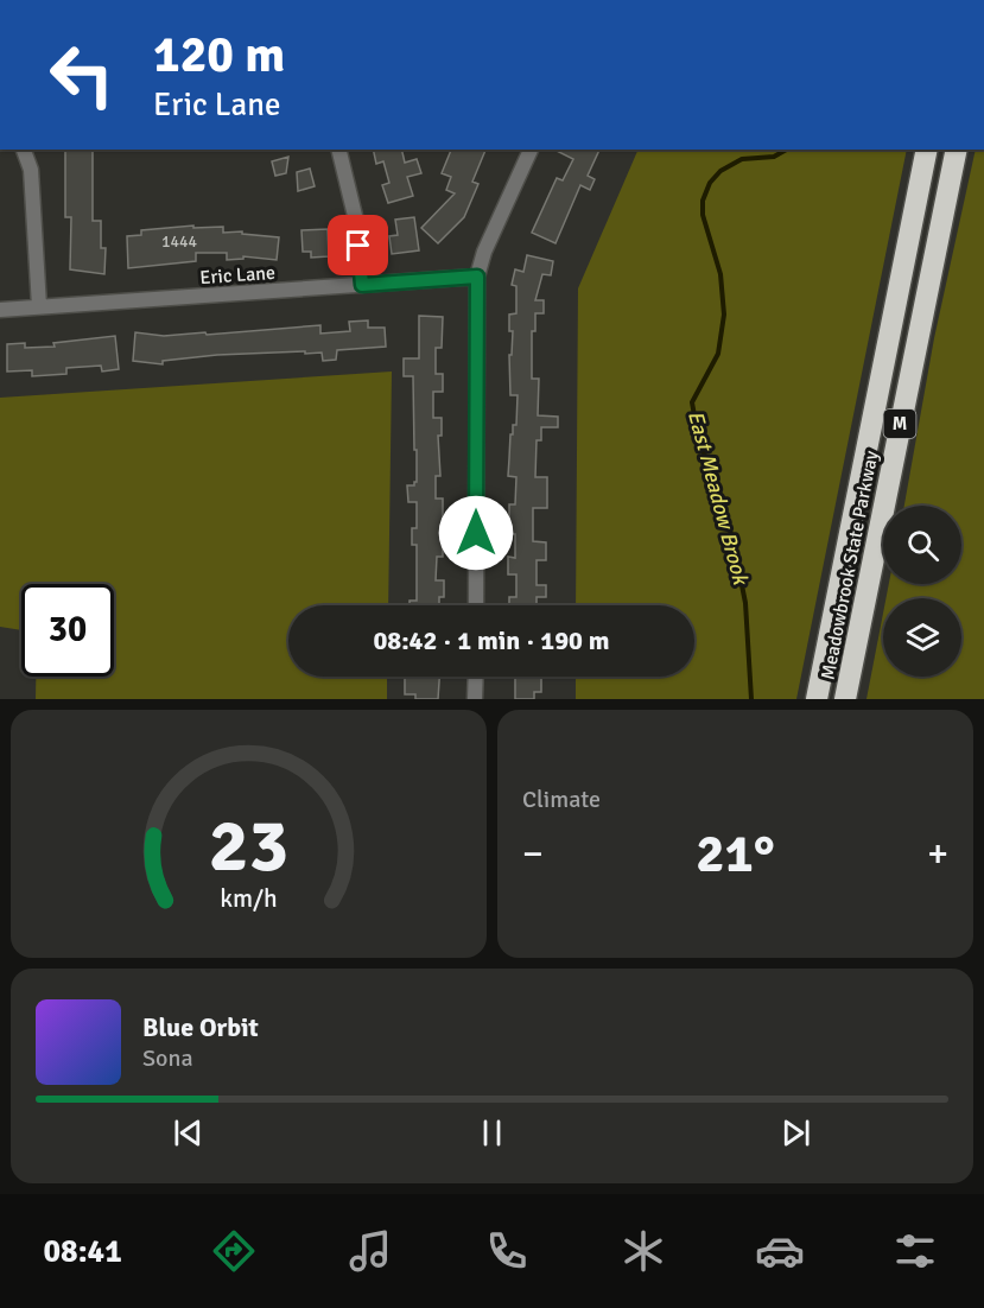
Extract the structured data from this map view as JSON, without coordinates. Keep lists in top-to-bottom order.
{
  "streets": {
    "highway": ["M", "Meadowbrook State Parkway"],
    "street": ["Eric Lane"]
  },
  "water": ["East Meadow Brook"],
  "house_numbers": ["1444"],
  "page": {
    "turn": ["120 m", "Eric Lane"],
    "limit": "30",
    "trip": "08:42 · 1 min · 190 m",
    "tile": "Climate",
    "heat": ["−", "21°", "+"],
    "song": ["Blue Orbit", "Sona"],
    "tabs": "08:41",
    "gauge": ["23", "km/h"]
  }
}
